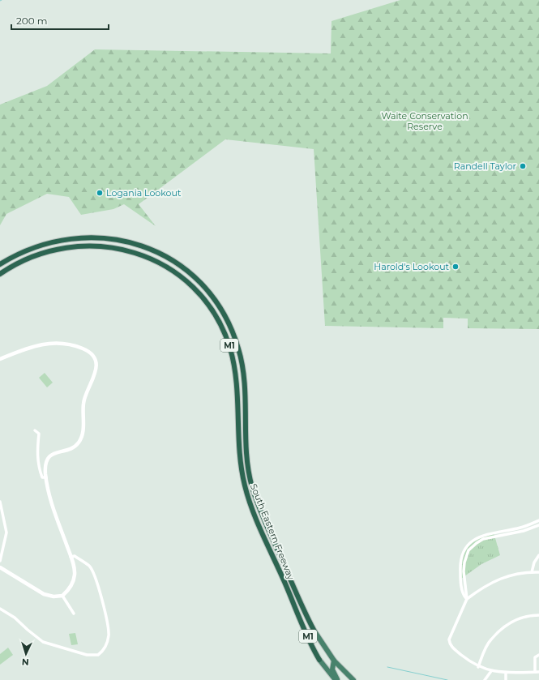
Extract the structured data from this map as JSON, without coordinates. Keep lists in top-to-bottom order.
{
  "streets": {
    "highway": ["M1", "South Eastern Freeway"]
  },
  "crossings": [
    ["M1", "South Eastern Freeway"]
  ],
  "parks": ["Waite Conservation Reserve"],
  "places": ["Randell Taylor", "Logania Lookout", "Harold's Lookout"],
  "scale_bar": "200 m",
  "north": "bottom"
}
